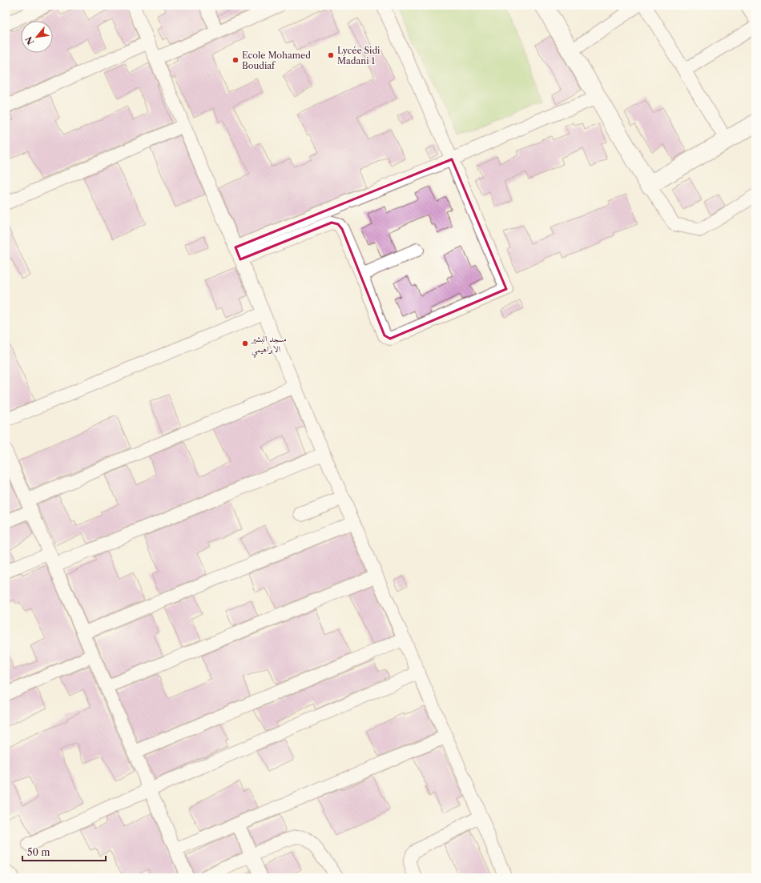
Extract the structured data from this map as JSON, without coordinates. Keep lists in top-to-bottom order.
{
  "places": ["Lycée Sidi Madani 1", "Ecole Mohamed Boudiaf", "مسجد البشير الابراهيمي"],
  "scale_bar": "50 m",
  "north": "bottom left"
}
